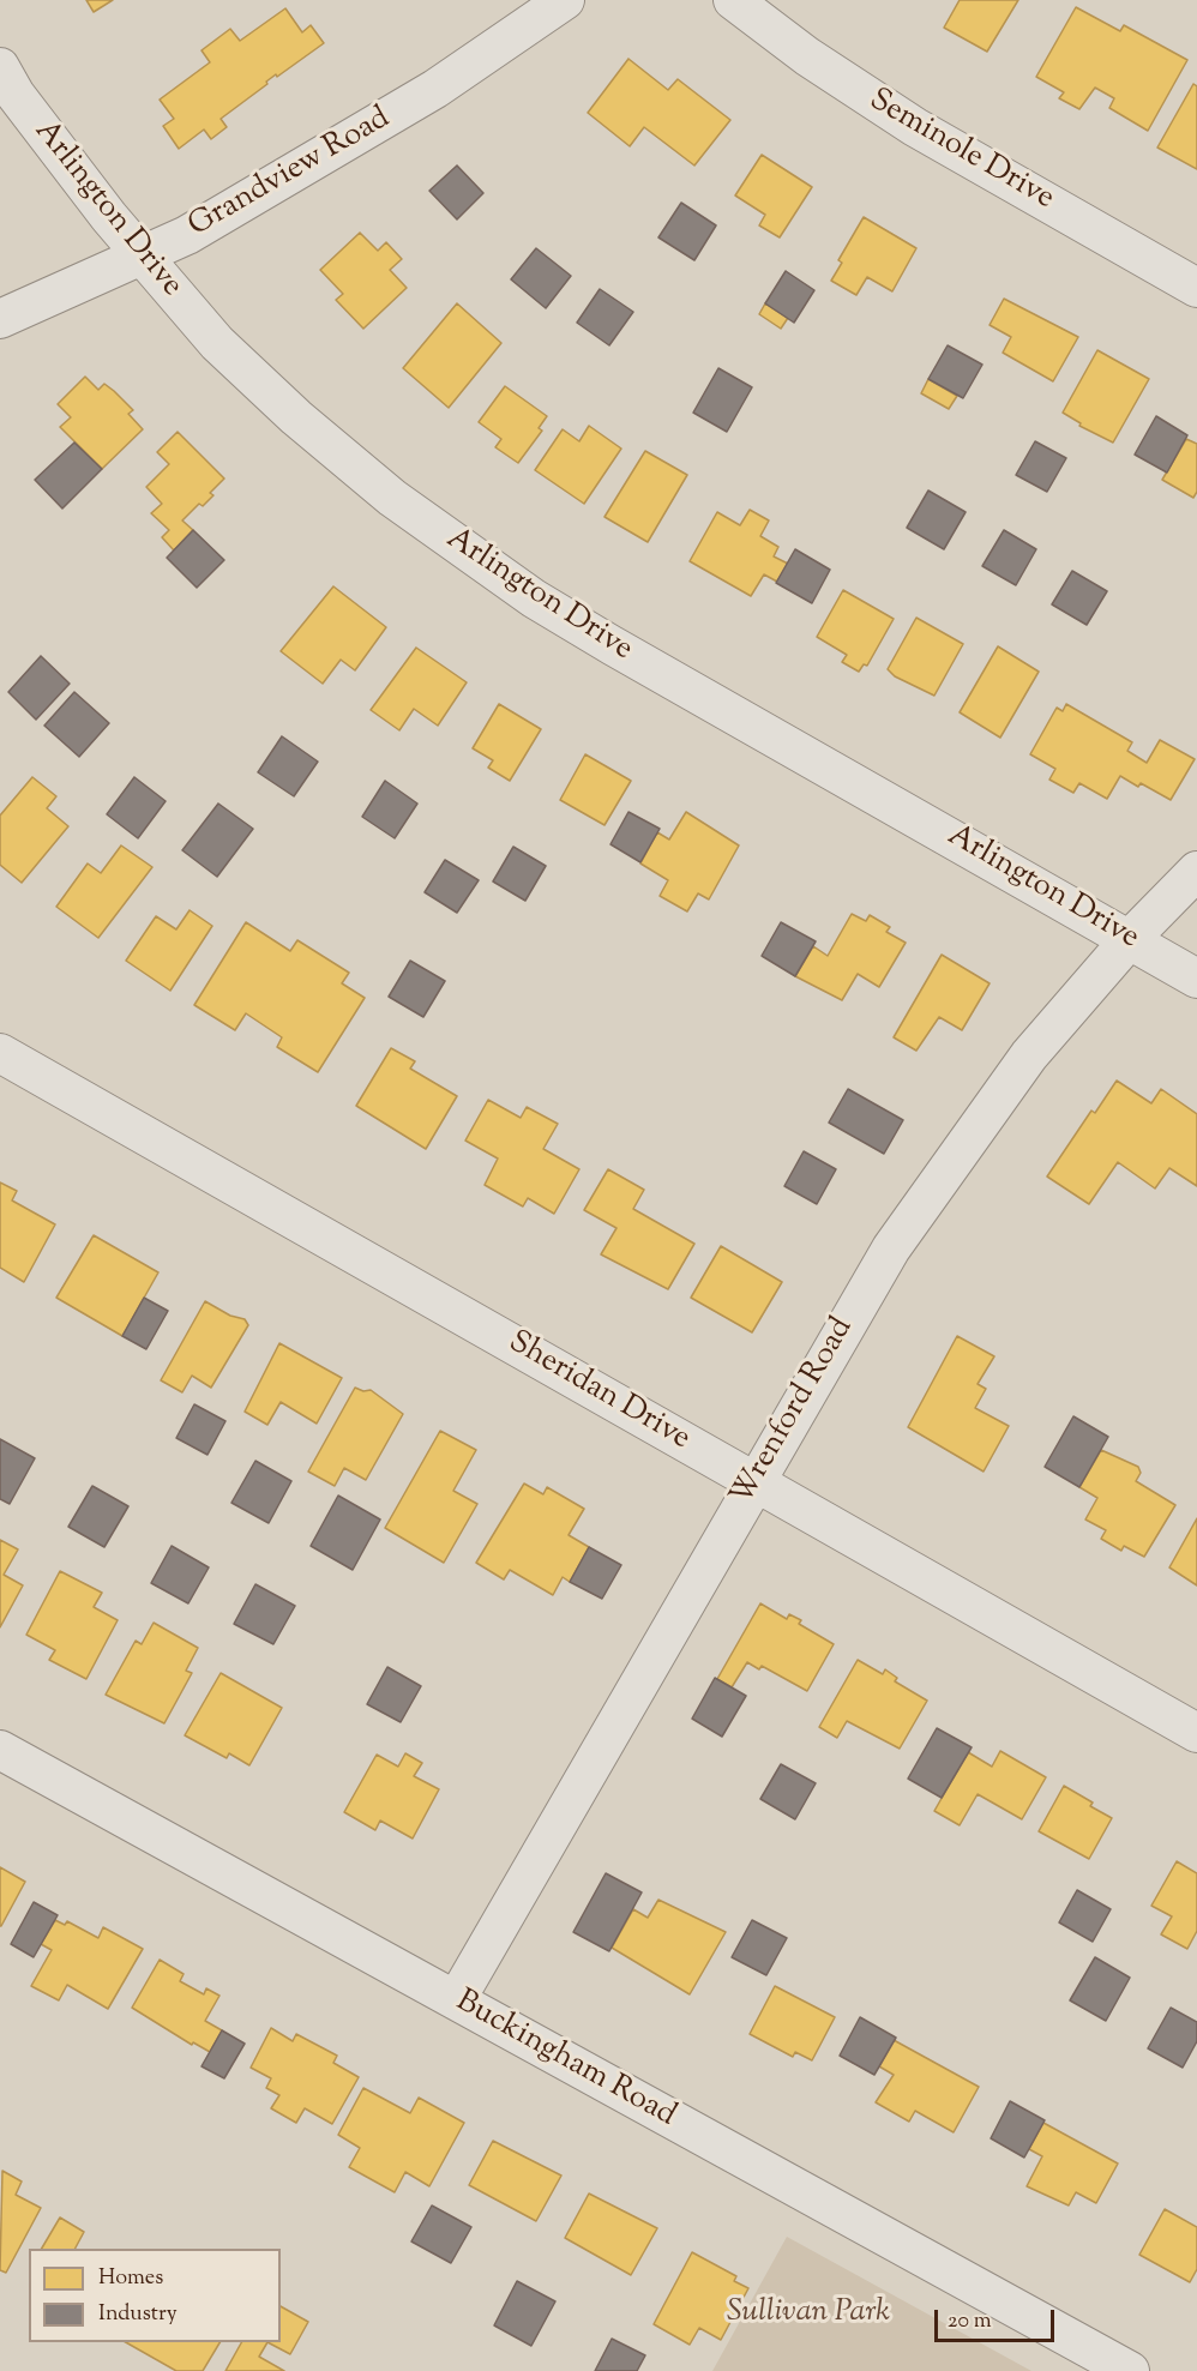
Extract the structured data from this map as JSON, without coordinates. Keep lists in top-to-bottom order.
{
  "streets": {
    "street": [
      "Seminole Drive",
      "Grandview Road",
      "Arlington Drive",
      "Sheridan Drive",
      "Wrenford Road",
      "Buckingham Road"
    ]
  },
  "crossings": [
    ["Grandview Road", "Arlington Drive"],
    ["Arlington Drive", "Wrenford Road"],
    ["Sheridan Drive", "Wrenford Road"],
    ["Wrenford Road", "Buckingham Road"]
  ],
  "parks": ["Sullivan Park"],
  "legend": ["Homes", "Industry"],
  "scale_bar": "20 m"
}
